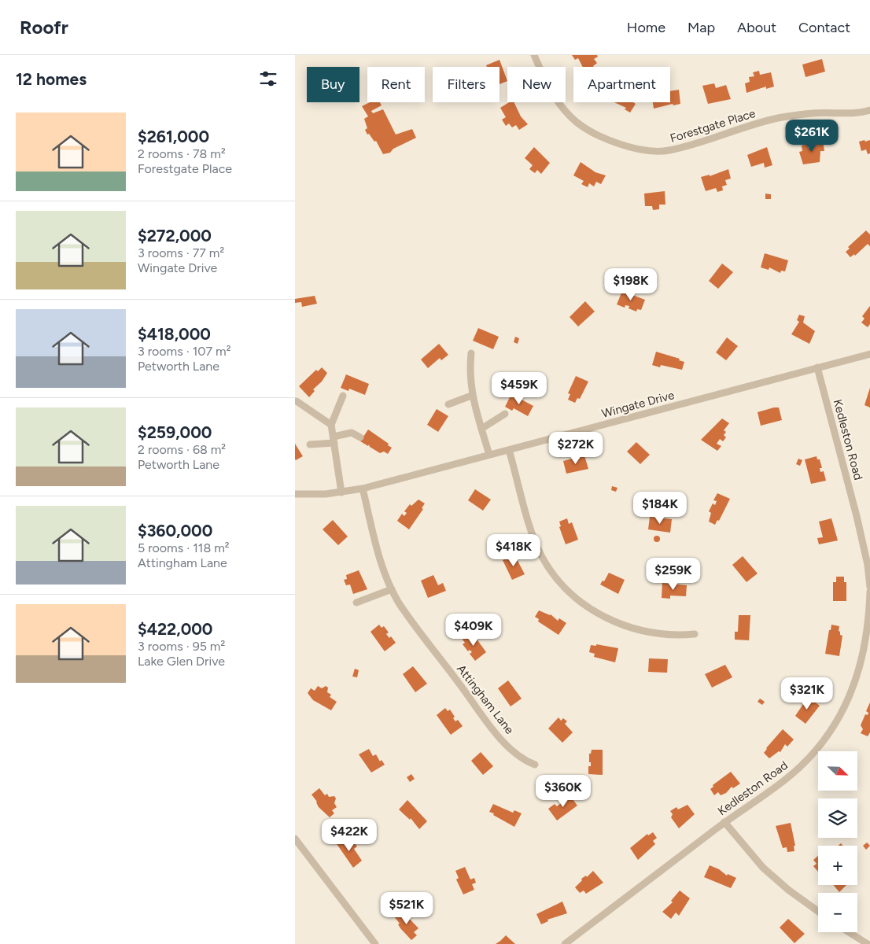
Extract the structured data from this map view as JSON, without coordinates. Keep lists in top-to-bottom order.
{
  "streets": {
    "street": [
      "Forestgate Place",
      "Wingate Drive",
      "Kedleston Road",
      "Attingham Lane"
    ]
  },
  "crossings": [
    ["Wingate Drive", "Kedleston Road"],
    ["Wingate Drive", "Attingham Lane"]
  ],
  "north": "bottom right",
  "page": {
    "header": "Roofr",
    "nav": [
      "Home",
      "Map",
      "About",
      "Contact"
    ],
    "heading": "12 homes",
    "chip": [
      "Buy",
      "Rent",
      "Filters",
      "New",
      "Apartment"
    ],
    "list": [
      {
        "name": "$261,000",
        "note": "2 rooms · 78 m² · Forestgate Place"
      },
      {
        "name": "$272,000",
        "note": "3 rooms · 77 m² · Wingate Drive"
      },
      {
        "name": "$418,000",
        "note": "3 rooms · 107 m² · Petworth Lane"
      },
      {
        "name": "$259,000",
        "note": "2 rooms · 68 m² · Petworth Lane"
      },
      {
        "name": "$360,000",
        "note": "5 rooms · 118 m² · Attingham Lane"
      },
      {
        "name": "$422,000",
        "note": "3 rooms · 95 m² · Lake Glen Drive"
      }
    ],
    "price": [
      "$261K",
      "$198K",
      "$459K",
      "$272K",
      "$184K",
      "$418K",
      "$259K",
      "$409K",
      "$321K",
      "$360K",
      "$422K",
      "$521K"
    ],
    "map_buttons": ["+", "−"]
  }
}
